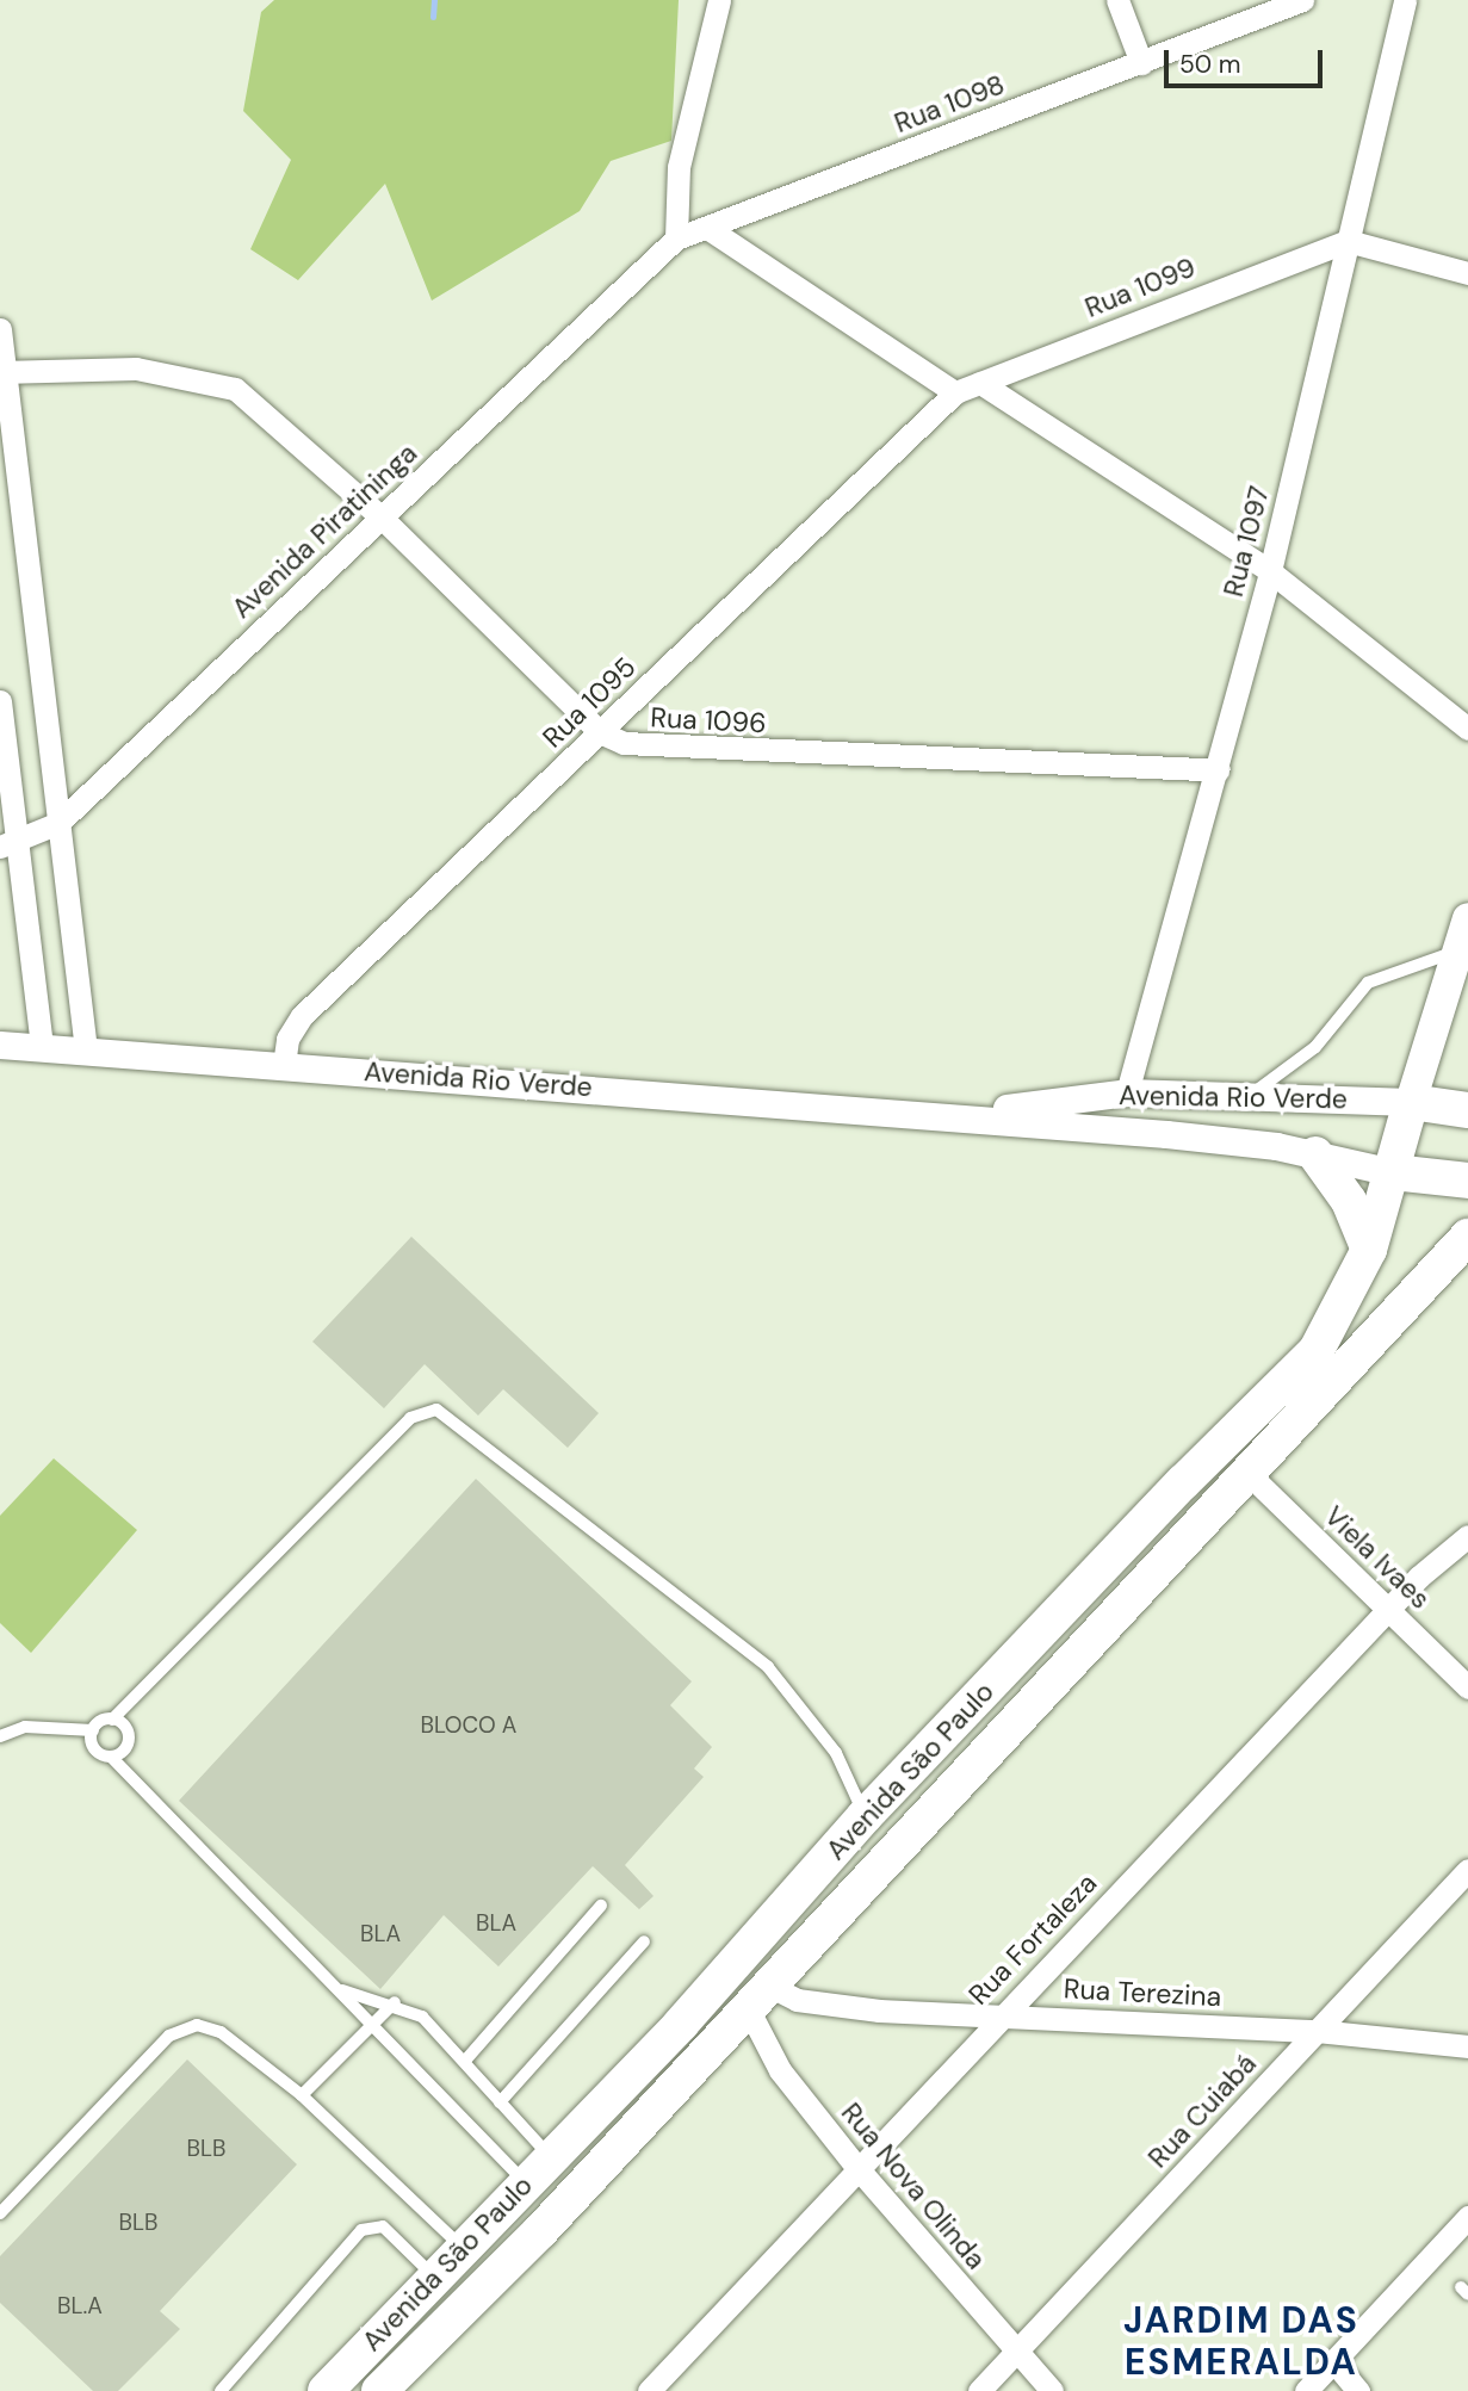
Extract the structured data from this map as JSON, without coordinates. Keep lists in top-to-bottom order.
{
  "streets": {
    "main road": ["Avenida São Paulo"],
    "street": [
      "Rua 1098",
      "Rua 1099",
      "Avenida Piratininga",
      "Rua 1097",
      "Rua 1095",
      "Rua 1096",
      "Avenida Rio Verde",
      "Viela Ivaes",
      "Rua Fortaleza",
      "Rua Terezina",
      "Rua Cuiabá",
      "Rua Nova Olinda"
    ]
  },
  "crossings": [
    ["Rua 1098", "Avenida Piratininga"],
    ["Rua 1099", "Rua 1097"],
    ["Rua 1099", "Rua 1095"],
    ["Avenida Piratininga", "Rua 1096"],
    ["Rua 1097", "Rua 1096"],
    ["Rua 1097", "Avenida Rio Verde"],
    ["Rua 1095", "Rua 1096"],
    ["Rua 1095", "Avenida Rio Verde"],
    ["Avenida Rio Verde", "Avenida São Paulo"],
    ["Viela Ivaes", "Avenida São Paulo"],
    ["Viela Ivaes", "Rua Fortaleza"],
    ["Avenida São Paulo", "Rua Terezina"],
    ["Avenida São Paulo", "Rua Nova Olinda"],
    ["Rua Fortaleza", "Rua Terezina"],
    ["Rua Fortaleza", "Rua Nova Olinda"],
    ["Rua Terezina", "Rua Cuiabá"],
    ["Rua Terezina", "Rua Nova Olinda"],
    ["Rua Cuiabá", "Rua Nova Olinda"]
  ],
  "districts": ["JARDIM DAS ESMERALDA"],
  "house_numbers": [
    "BLOCO A",
    "BLA",
    "BLA",
    "BLB",
    "BLB",
    "BL.A"
  ],
  "scale_bar": "50 m"
}
